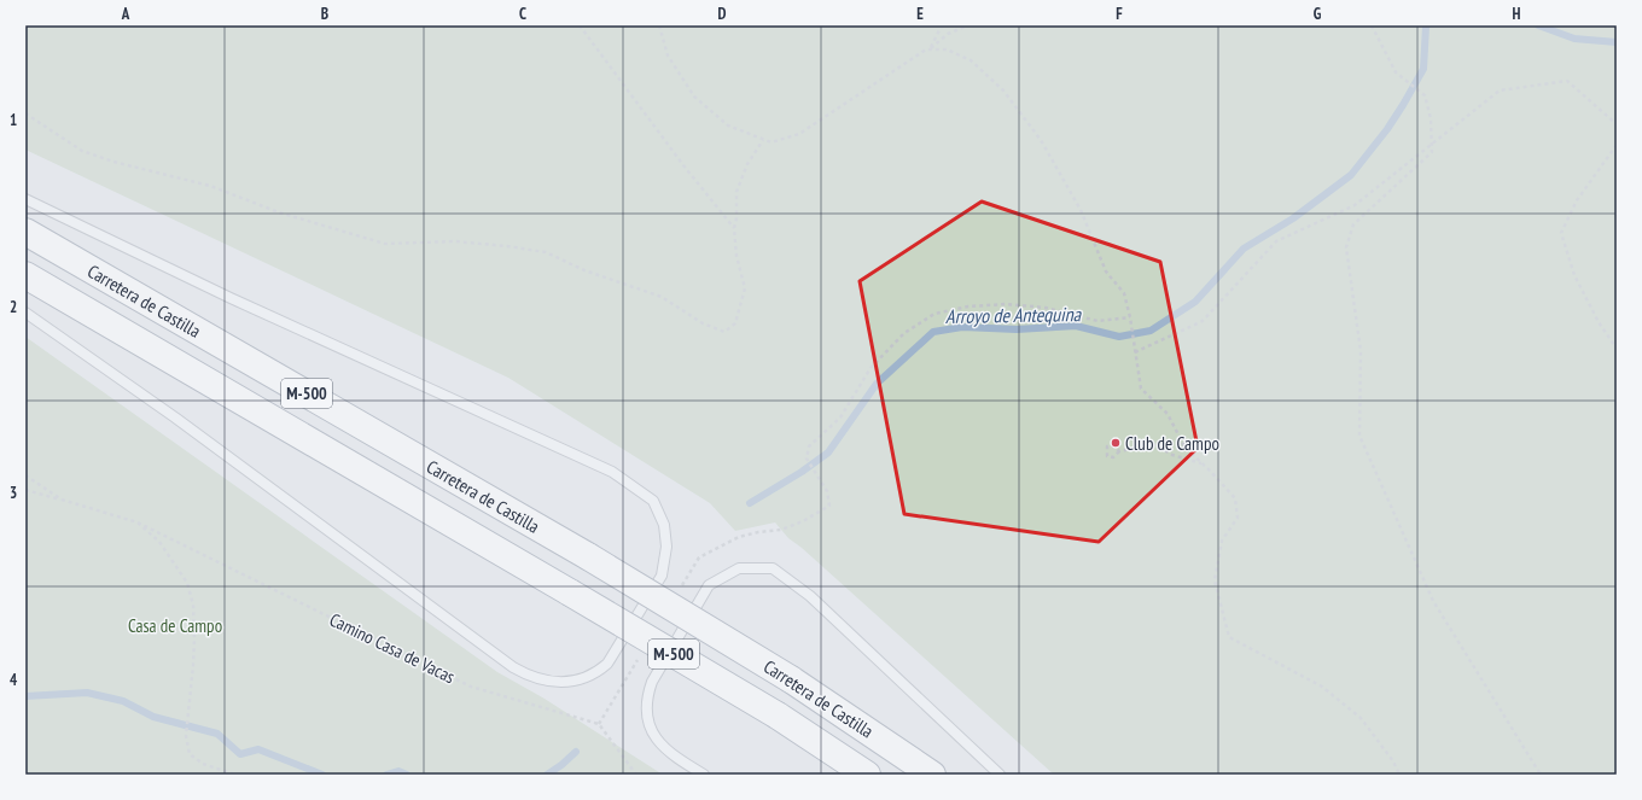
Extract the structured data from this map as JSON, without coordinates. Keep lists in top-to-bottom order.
{
  "streets": {
    "highway": ["Carretera de Castilla", "M-500"],
    "path": ["Camino Casa de Vacas"]
  },
  "water": ["Arroyo de Antequina"],
  "parks": ["Casa de Campo"],
  "places": ["Club de Campo"],
  "grid": {
    "columns": [
      "A",
      "B",
      "C",
      "D",
      "E",
      "F",
      "G",
      "H"
    ],
    "rows": [
      "1",
      "2",
      "3",
      "4"
    ]
  }
}
